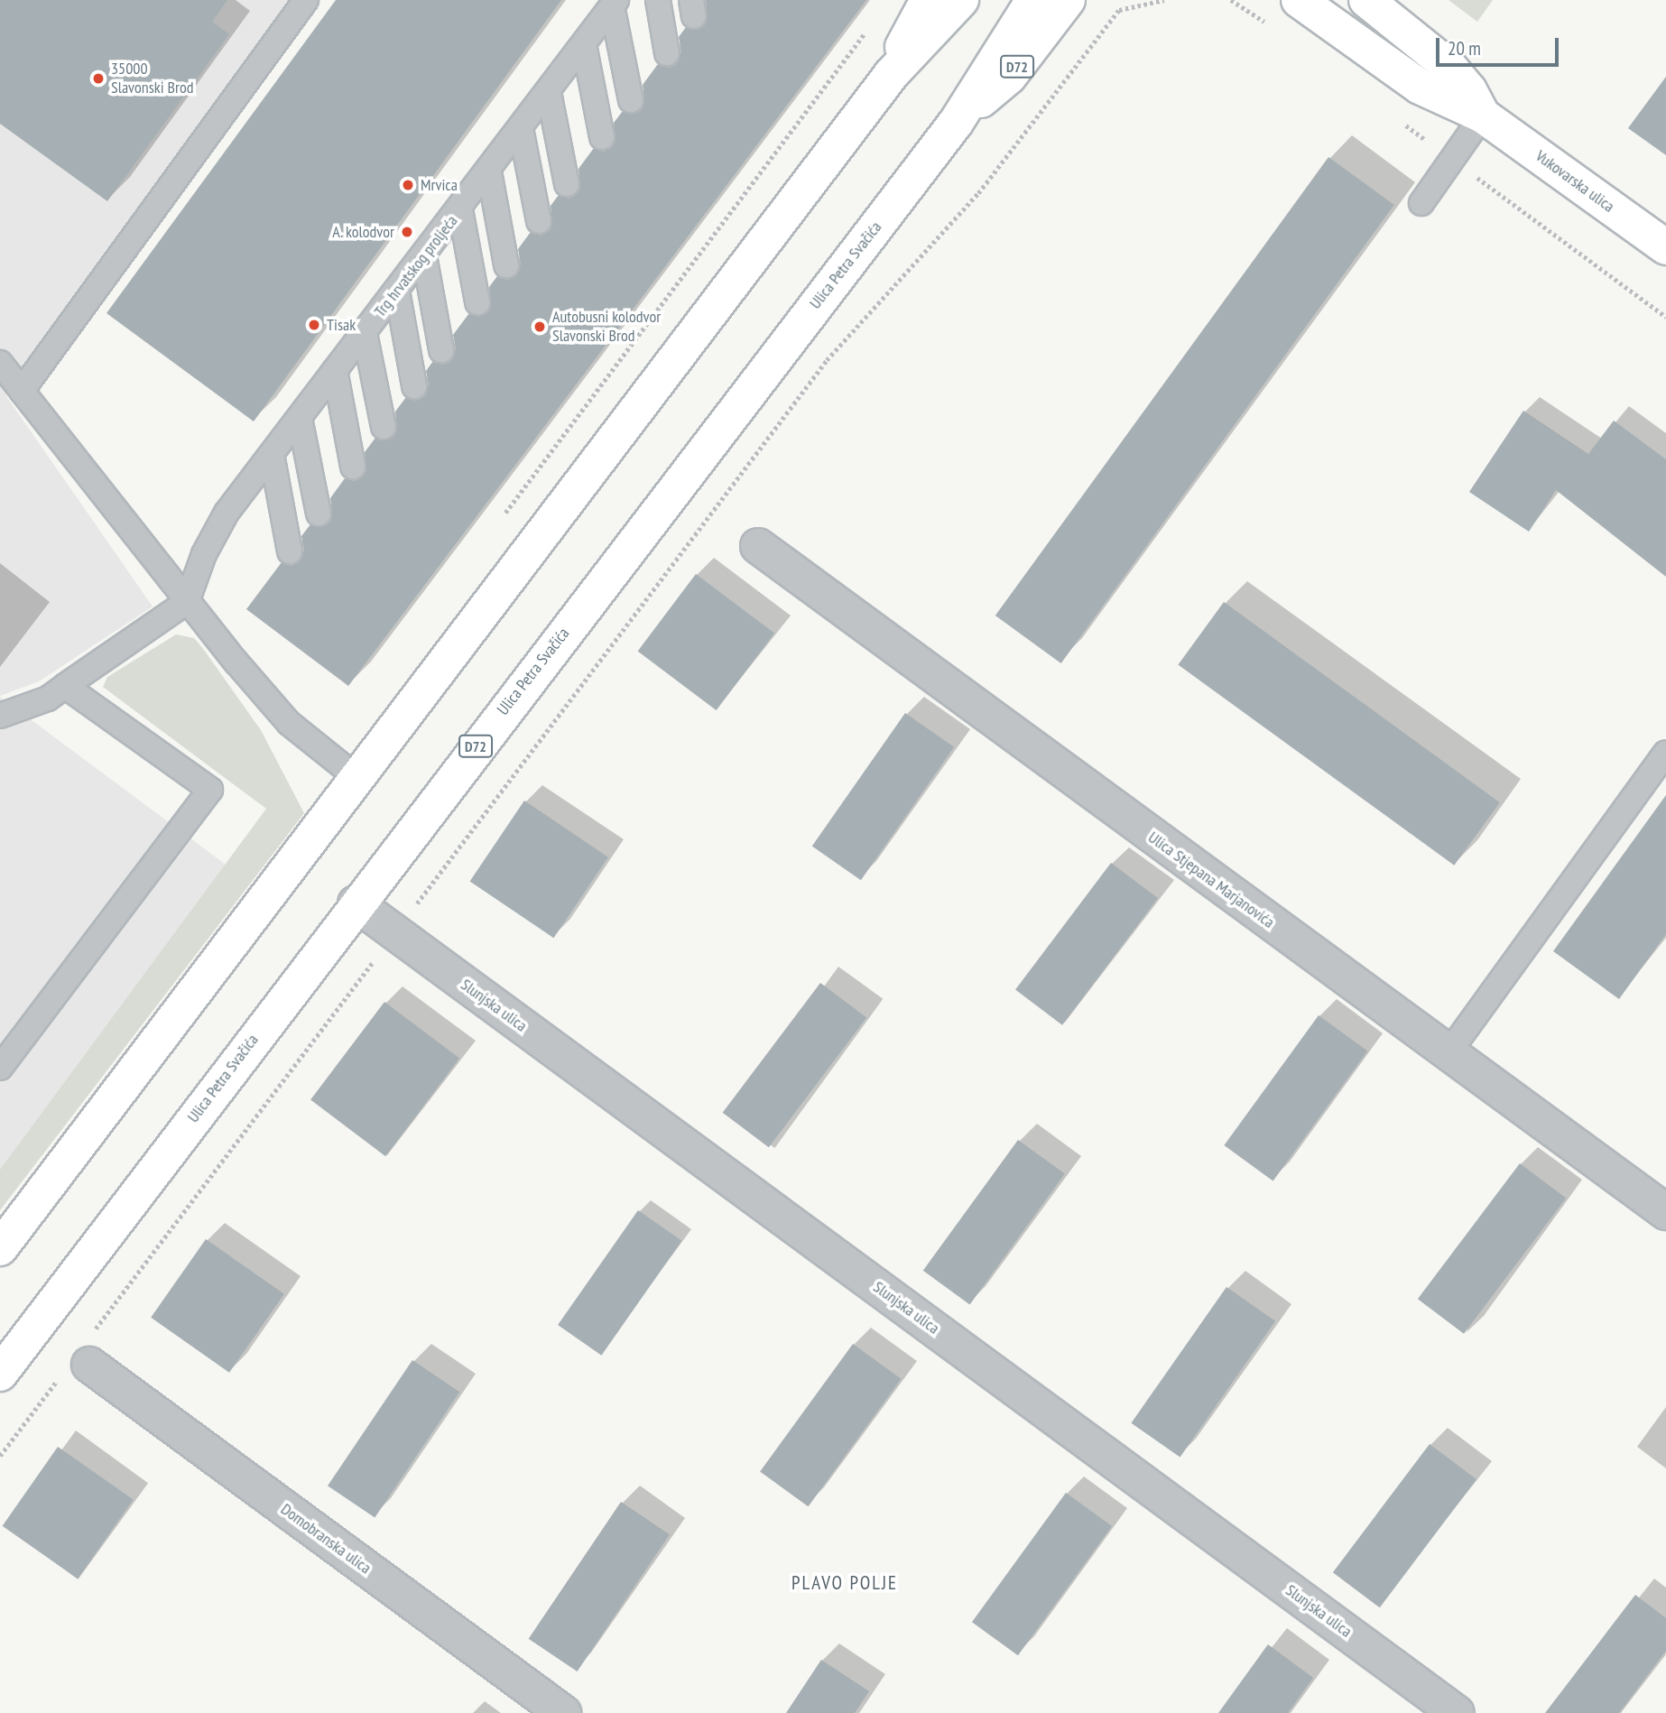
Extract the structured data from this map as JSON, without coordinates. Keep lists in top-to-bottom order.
{
  "streets": {
    "main road": ["D72", "Vukovarska ulica", "Ulica Petra Svačića"],
    "street": ["Ulica Stjepana Marjanovića", "Slunjska ulica", "Domobranska ulica"],
    "lane": ["Trg hrvatskog proljeća"]
  },
  "crossings": [
    ["D72", "Ulica Petra Svačića"],
    ["Ulica Petra Svačića", "Slunjska ulica"]
  ],
  "districts": ["PLAVO POLJE"],
  "places": [
    "35000 Slavonski Brod",
    "Mrvica",
    "A. kolodvor",
    "Tisak",
    "Autobusni kolodvor Slavonski Brod"
  ],
  "scale_bar": "20 m"
}
